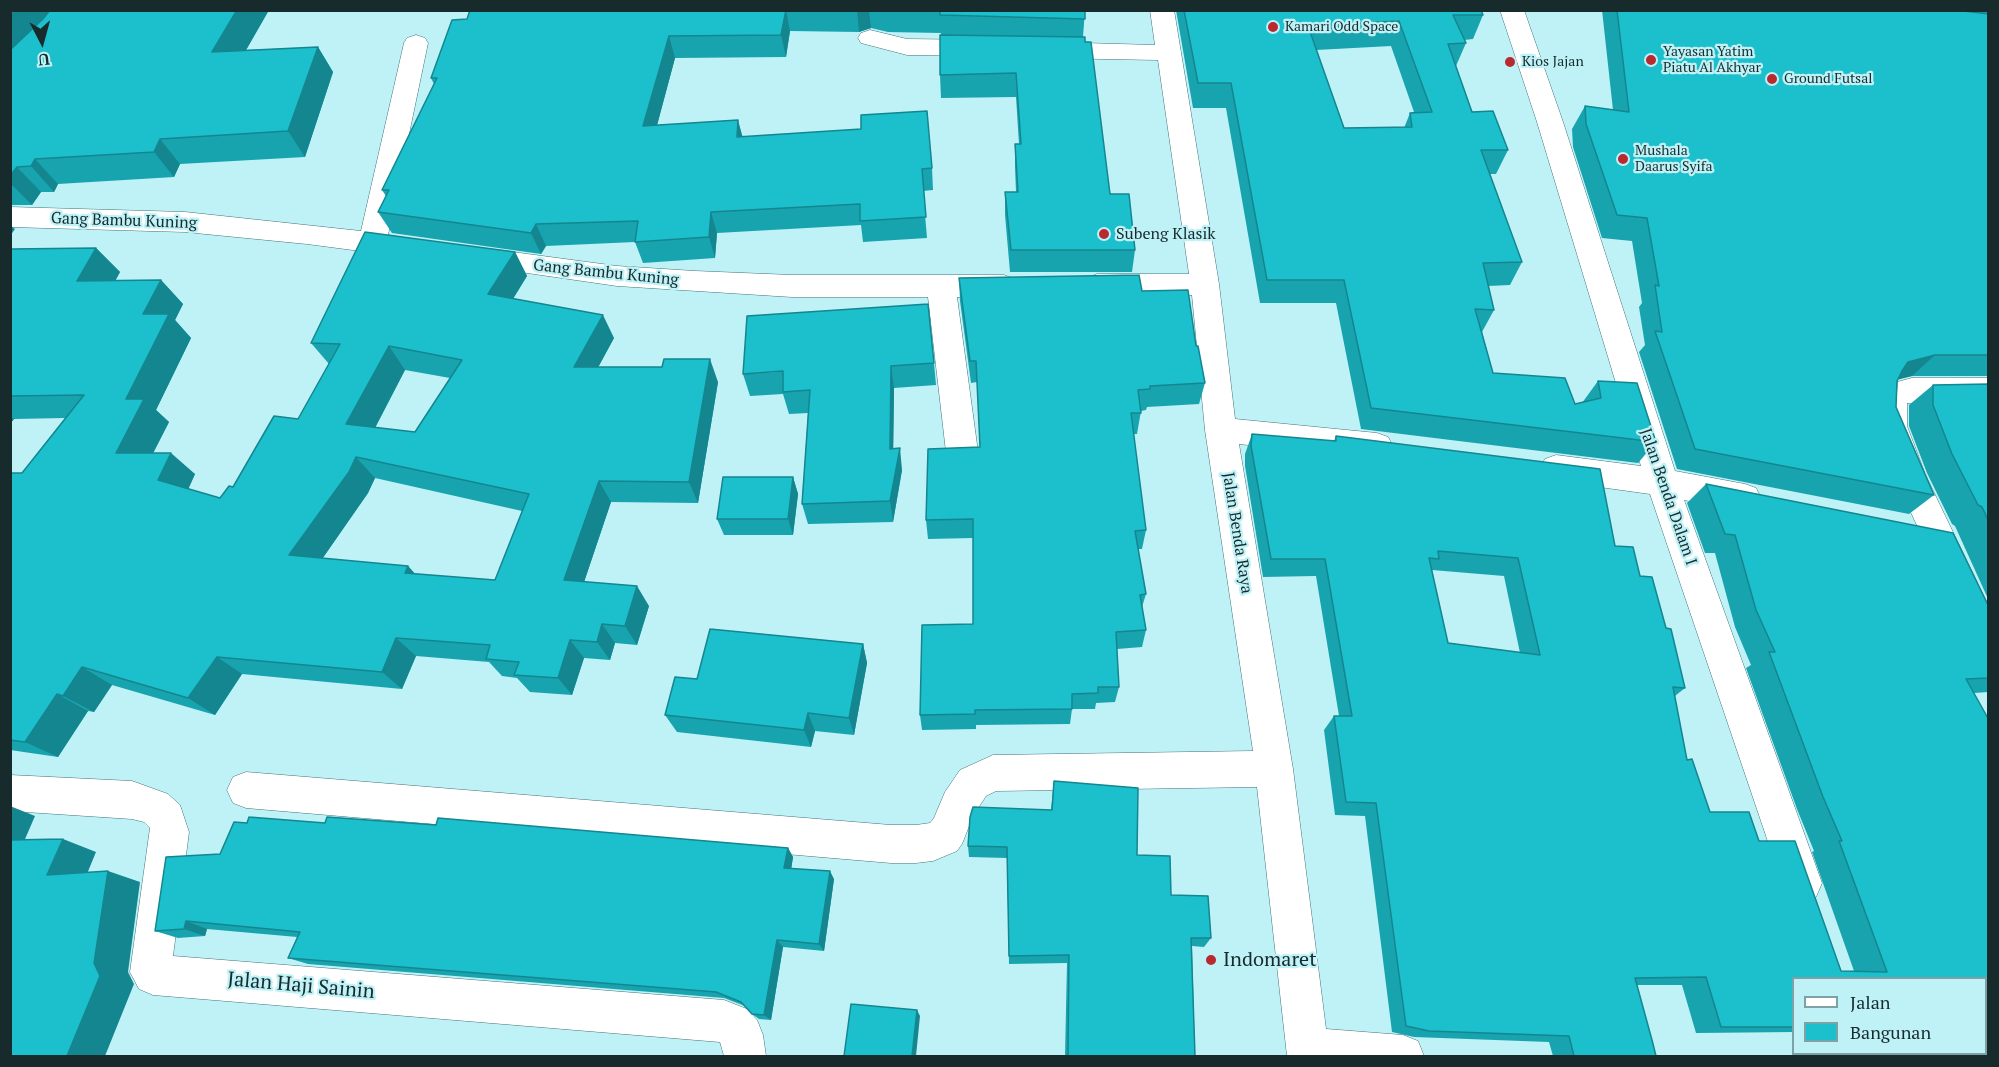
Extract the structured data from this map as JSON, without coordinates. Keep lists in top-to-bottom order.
{
  "streets": {
    "street": [
      "Gang Bambu Kuning",
      "Jalan Benda Dalam I",
      "Jalan Benda Raya",
      "Jalan Haji Sainin"
    ]
  },
  "places": [
    "Kamari Odd Space",
    "Yayasan Yatim Piatu Al Akhyar",
    "Kios Jajan",
    "Ground Futsal",
    "Mushala Daarus Syifa",
    "Subeng Klasik",
    "Indomaret"
  ],
  "legend": ["Jalan", "Bangunan"],
  "north": "bottom"
}
